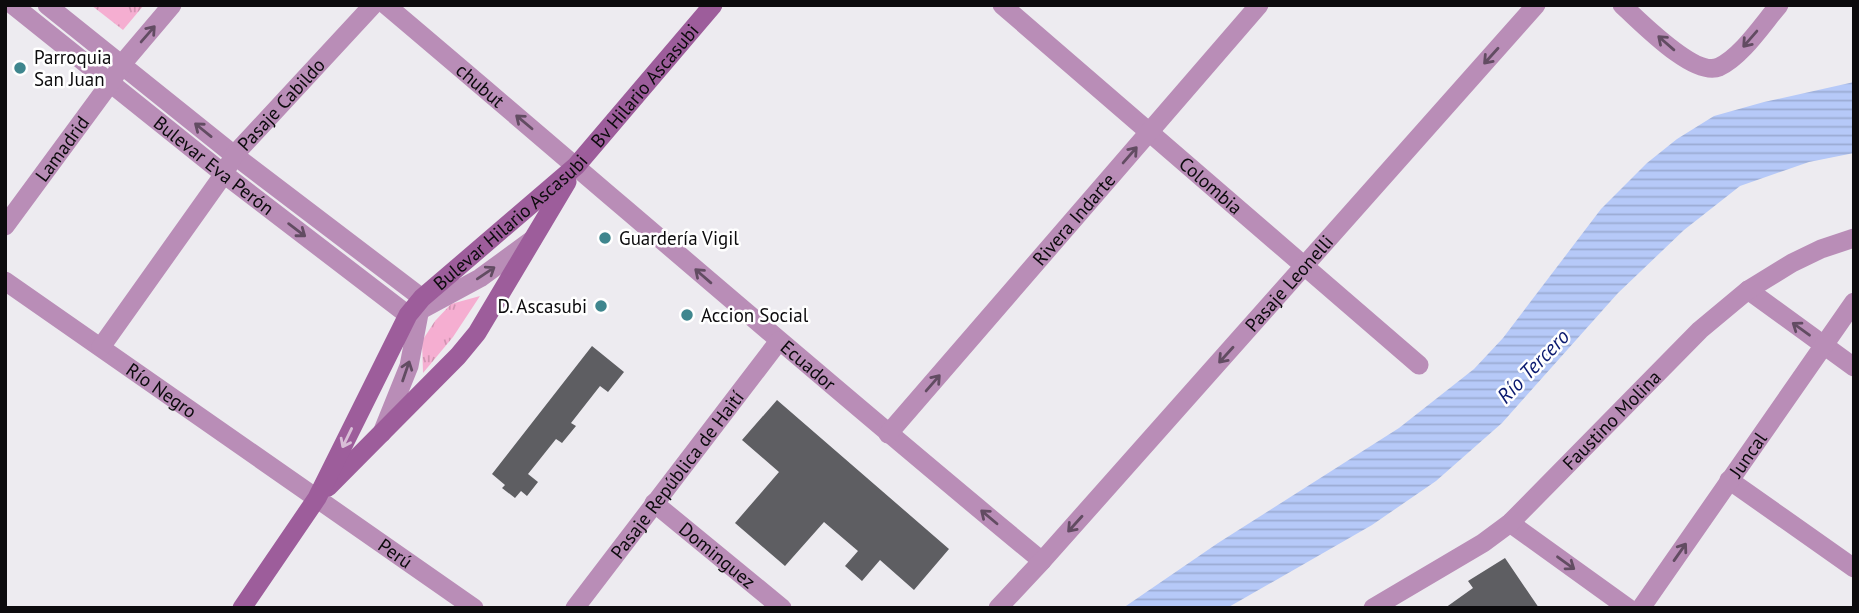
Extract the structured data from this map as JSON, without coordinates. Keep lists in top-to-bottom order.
{
  "streets": {
    "main road": ["Bv Hilario Ascasubi", "Bulevar Hilario Ascasubi"],
    "street": [
      "chubut",
      "Pasaje Cabildo",
      "Lamadrid",
      "Bulevar Eva Perón",
      "Colombia",
      "Rivera Indarte",
      "Pasaje Leonelli",
      "Ecuador",
      "Río Negro",
      "Faustino Molina",
      "Juncal",
      "Pasaje República de Haití",
      "Perú",
      "Dominguez"
    ]
  },
  "crossings": [
    ["chubut", "Bv Hilario Ascasubi"],
    ["chubut", "Bulevar Hilario Ascasubi"],
    ["chubut", "Ecuador"],
    ["Bv Hilario Ascasubi", "Bulevar Hilario Ascasubi"],
    ["Bv Hilario Ascasubi", "Ecuador"],
    ["Pasaje Cabildo", "Bulevar Eva Perón"],
    ["Pasaje Cabildo", "Río Negro"],
    ["Lamadrid", "Bulevar Eva Perón"],
    ["Bulevar Eva Perón", "Bulevar Hilario Ascasubi"],
    ["Colombia", "Rivera Indarte"],
    ["Colombia", "Pasaje Leonelli"],
    ["Rivera Indarte", "Ecuador"],
    ["Bulevar Hilario Ascasubi", "Ecuador"],
    ["Bulevar Hilario Ascasubi", "Río Negro"],
    ["Bulevar Hilario Ascasubi", "Perú"],
    ["Pasaje Leonelli", "Ecuador"],
    ["Ecuador", "Pasaje República de Haití"],
    ["Río Negro", "Perú"],
    ["Pasaje República de Haití", "Dominguez"]
  ],
  "one_way": [
    "chubut",
    "Rivera Indarte",
    "Pasaje Leonelli",
    "Ecuador",
    "Juncal"
  ],
  "water": ["Río Tercero"],
  "places": [
    "Parroquia San Juan",
    "Guardería Vigil",
    "D. Ascasubi",
    "Accion Social"
  ]
}
